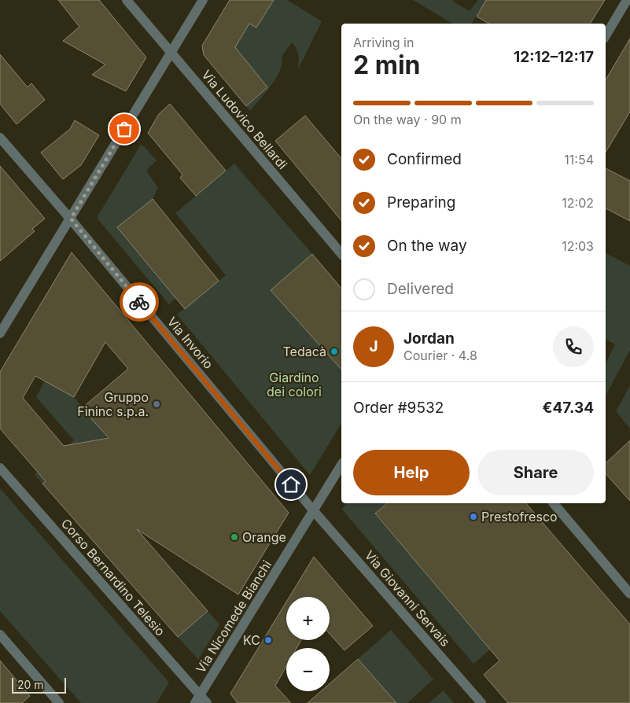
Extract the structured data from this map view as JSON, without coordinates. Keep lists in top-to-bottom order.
{
  "streets": {
    "street": [
      "Via Ludovico Bellardi",
      "Via Invorio",
      "Corso Bernardino Telesio",
      "Via Giovanni Servais",
      "Via Nicomede Bianchi"
    ]
  },
  "crossings": [
    ["Via Invorio", "Via Giovanni Servais"],
    ["Via Invorio", "Via Nicomede Bianchi"],
    ["Corso Bernardino Telesio", "Via Nicomede Bianchi"],
    ["Via Giovanni Servais", "Via Nicomede Bianchi"]
  ],
  "parks": ["Giardino dei colori"],
  "places": [
    "Tedacà",
    "Gruppo Fininc s.p.a.",
    "Prestofresco",
    "Orange",
    "KC"
  ],
  "scale_bar": "20 m",
  "page": {
    "heading": ["2 min", "Arriving in", "12:12–12:17"],
    "panel": [
      "Jordan",
      "Courier · 4.8",
      "Order #9532",
      "€47.34"
    ],
    "bar": "On the way · 90 m",
    "list": [
      ["Confirmed", "11:54"],
      ["Preparing", "12:02"],
      ["On the way", "12:03"],
      "Delivered"
    ],
    "round": "J",
    "buttons": ["Help", "Share"],
    "map_buttons": ["+", "−"],
    "scale": "20 m"
  }
}
